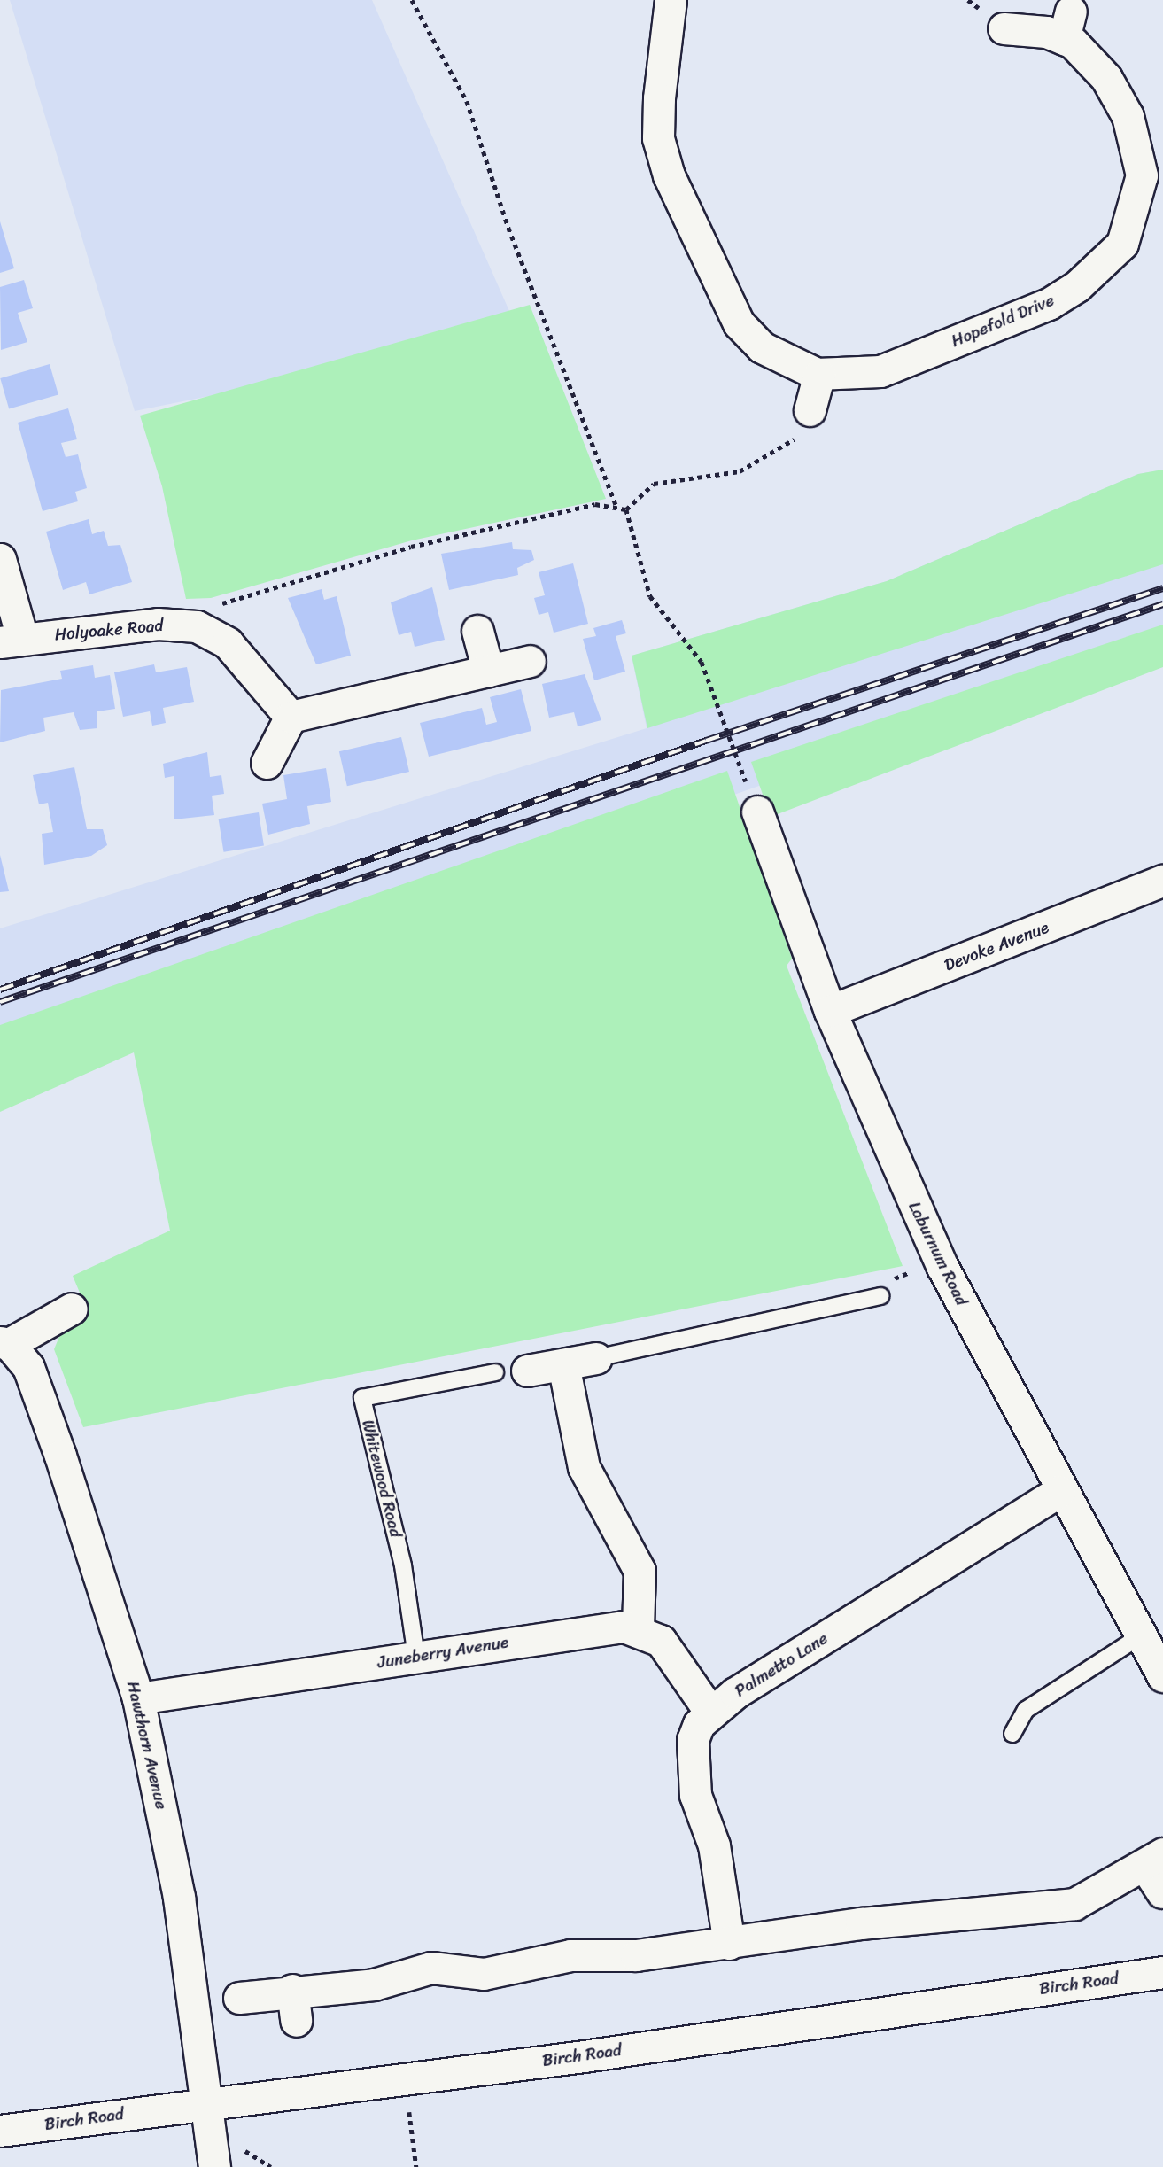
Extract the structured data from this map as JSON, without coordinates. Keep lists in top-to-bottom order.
{
  "streets": {
    "street": [
      "Hopefold Drive",
      "Holyoake Road",
      "Devoke Avenue",
      "Laburnum Road",
      "Juneberry Avenue",
      "Palmetto Lane",
      "Hawthorn Avenue",
      "Birch Road"
    ],
    "lane": ["Whitewood Road"]
  },
  "crossings": [
    ["Devoke Avenue", "Laburnum Road"],
    ["Laburnum Road", "Palmetto Lane"],
    ["Whitewood Road", "Juneberry Avenue"],
    ["Juneberry Avenue", "Hawthorn Avenue"],
    ["Hawthorn Avenue", "Birch Road"]
  ]
}
